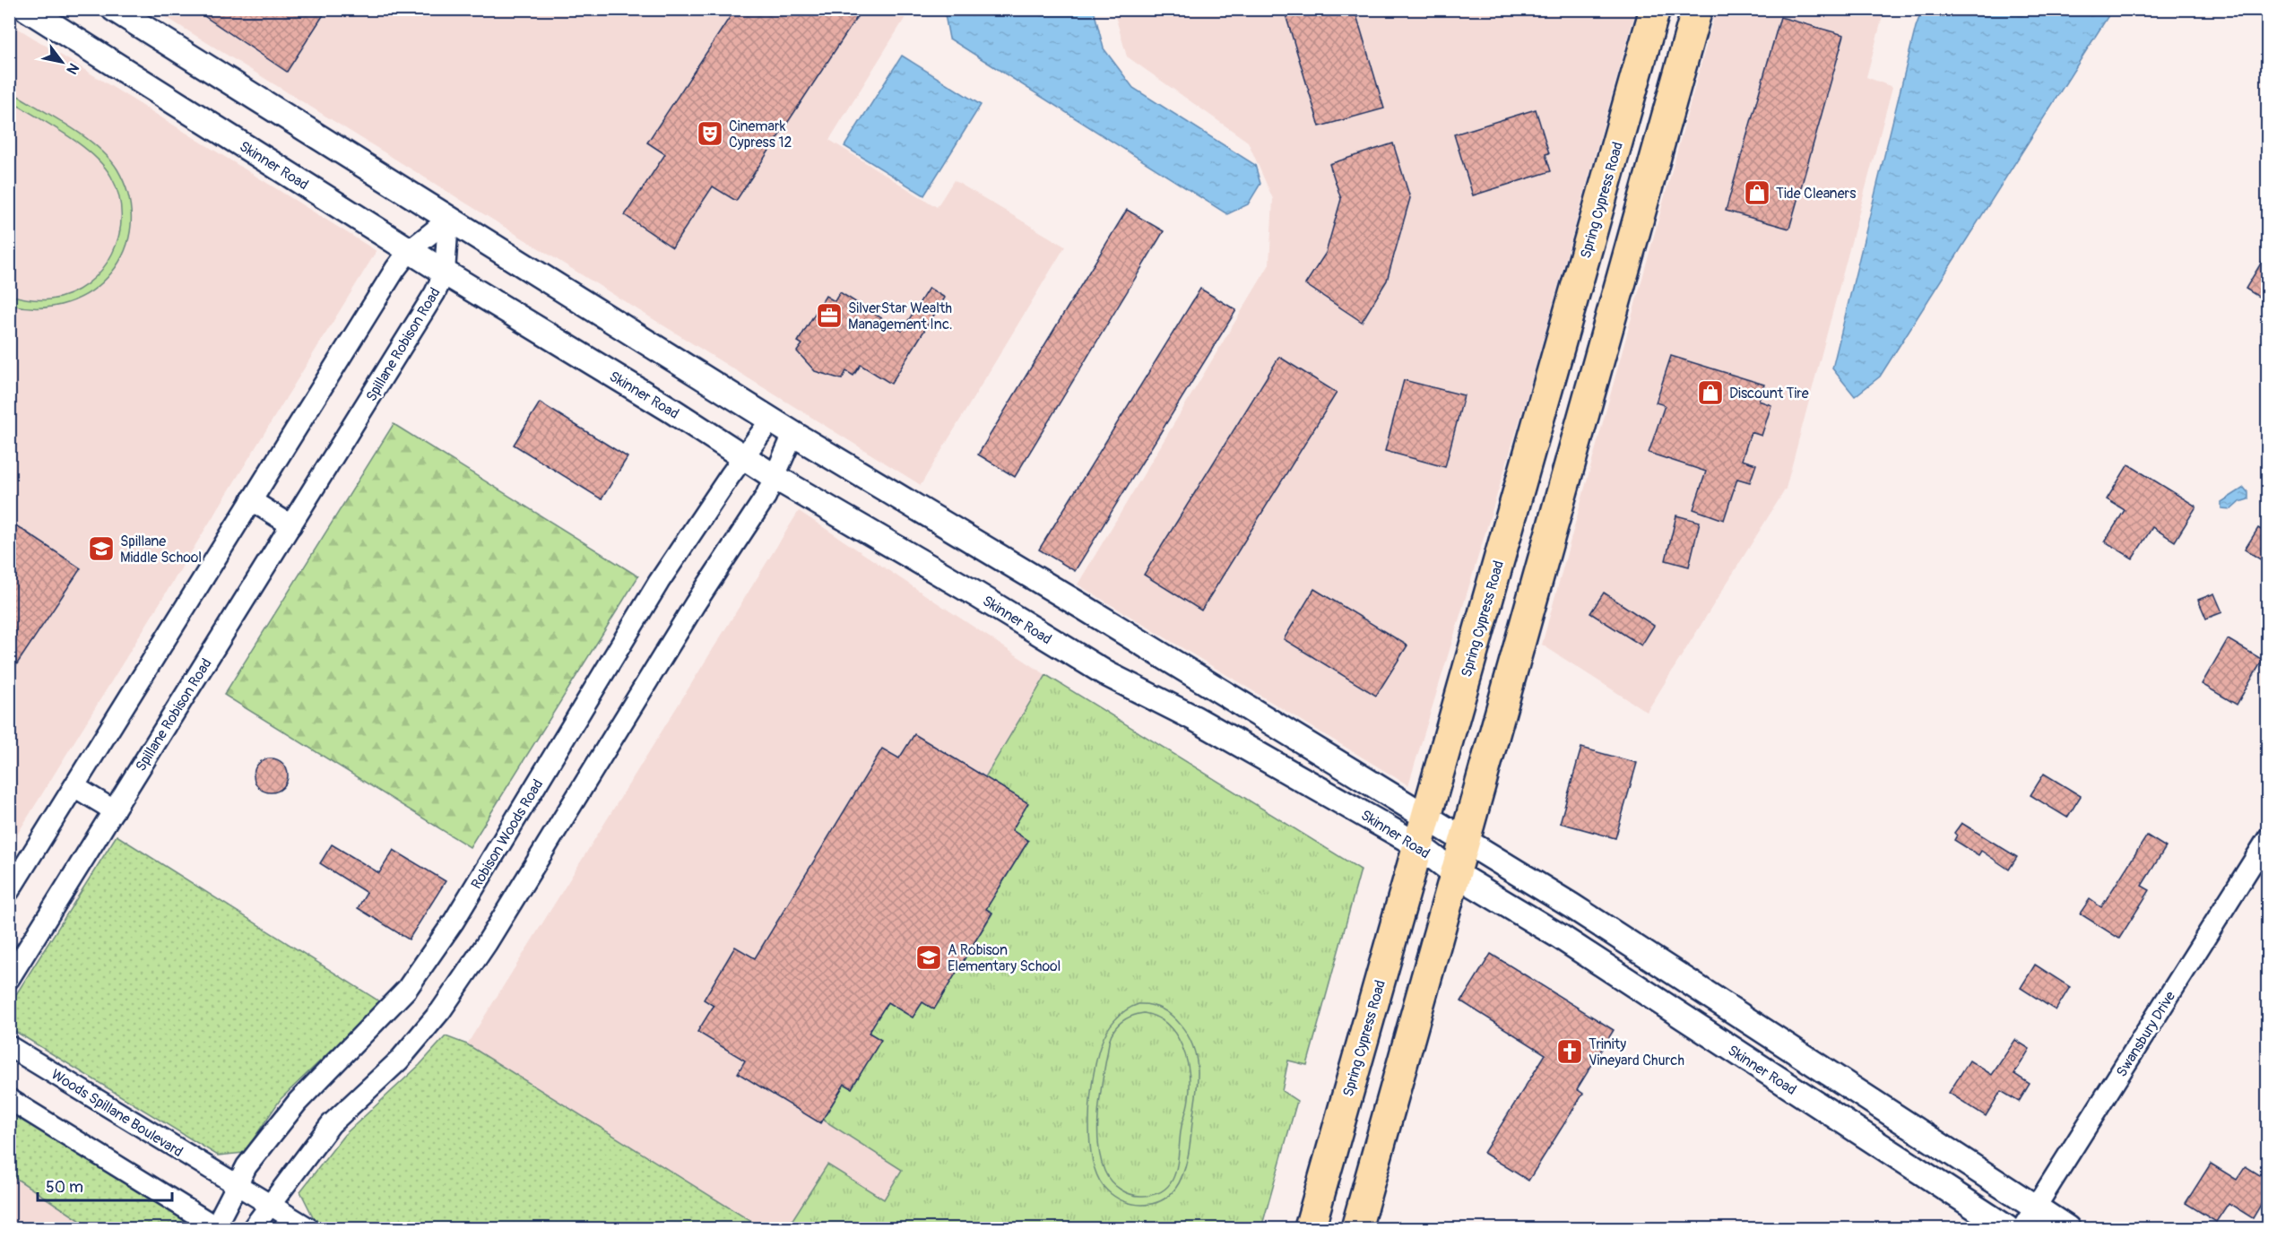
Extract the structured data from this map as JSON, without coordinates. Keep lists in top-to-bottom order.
{
  "streets": {
    "main road": ["Spring Cypress Road"],
    "street": [
      "Skinner Road",
      "Spillane Robison Road",
      "Robison Woods Road",
      "Swansbury Drive",
      "Woods Spillane Boulevard"
    ]
  },
  "crossings": [
    ["Skinner Road", "Spring Cypress Road"],
    ["Skinner Road", "Spillane Robison Road"],
    ["Skinner Road", "Robison Woods Road"],
    ["Skinner Road", "Swansbury Drive"],
    ["Robison Woods Road", "Woods Spillane Boulevard"]
  ],
  "places": {
    "theatre": ["Cinemark Cypress 12"],
    "shop": ["Tide Cleaners", "Discount Tire"],
    "office": ["SilverStar Wealth Management Inc."],
    "school or university": ["Spillane Middle School", "A Robison Elementary School"],
    "church": ["Trinity Vineyard Church"]
  },
  "scale_bar": "50 m",
  "north": "bottom right"
}
